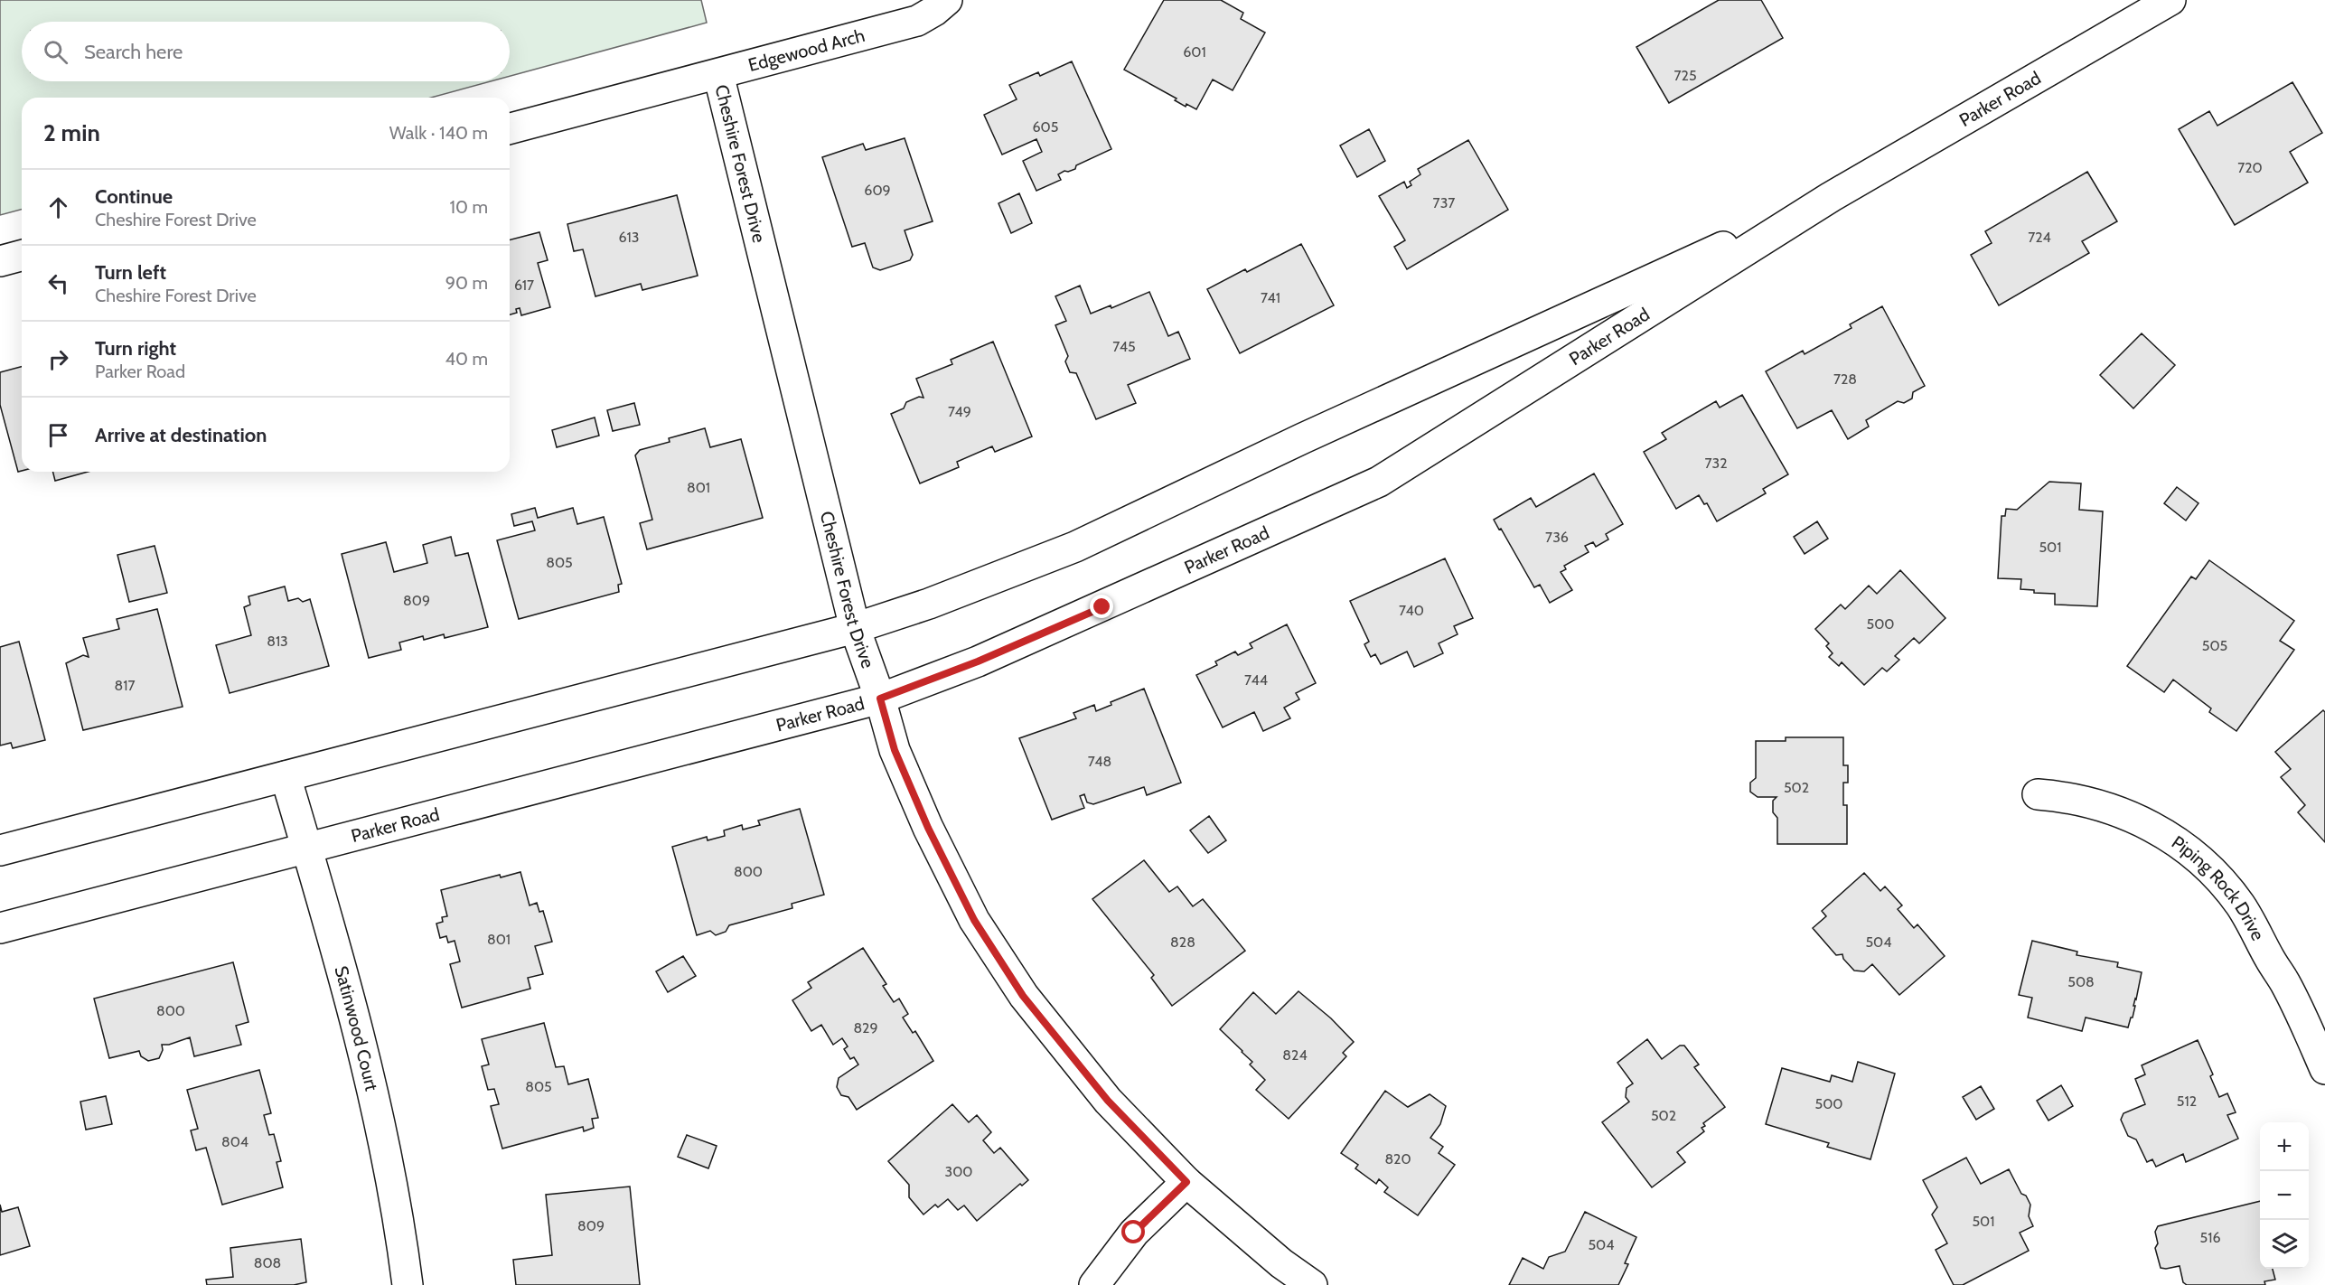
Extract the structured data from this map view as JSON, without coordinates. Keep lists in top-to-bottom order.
{
  "streets": {
    "street": [
      "Edgewood Arch",
      "Parker Road",
      "Cheshire Forest Drive",
      "Piping Rock Drive",
      "Satinwood Court"
    ]
  },
  "crossings": [
    ["Edgewood Arch", "Cheshire Forest Drive"],
    ["Parker Road", "Cheshire Forest Drive"],
    ["Parker Road", "Satinwood Court"]
  ],
  "house_numbers": [
    "601",
    "725",
    "605",
    "720",
    "609",
    "737",
    "613",
    "724",
    "617",
    "741",
    "745",
    "728",
    "749",
    "732",
    "801",
    "736",
    "501",
    "805",
    "809",
    "740",
    "500",
    "813",
    "505",
    "744",
    "817",
    "748",
    "502",
    "800",
    "801",
    "828",
    "504",
    "508",
    "800",
    "829",
    "824",
    "805",
    "512",
    "500",
    "502",
    "804",
    "820",
    "300",
    "501",
    "809",
    "516",
    "504",
    "808"
  ],
  "page": {
    "search": "Search here",
    "heading": ["2 min", "Walk · 140 m"],
    "list": [
      ["Continue", "Cheshire Forest Drive", "10 m"],
      ["Turn left", "Cheshire Forest Drive", "90 m"],
      ["Turn right", "Parker Road", "40 m"],
      "Arrive at destination"
    ],
    "map_buttons": ["+", "−"]
  }
}
